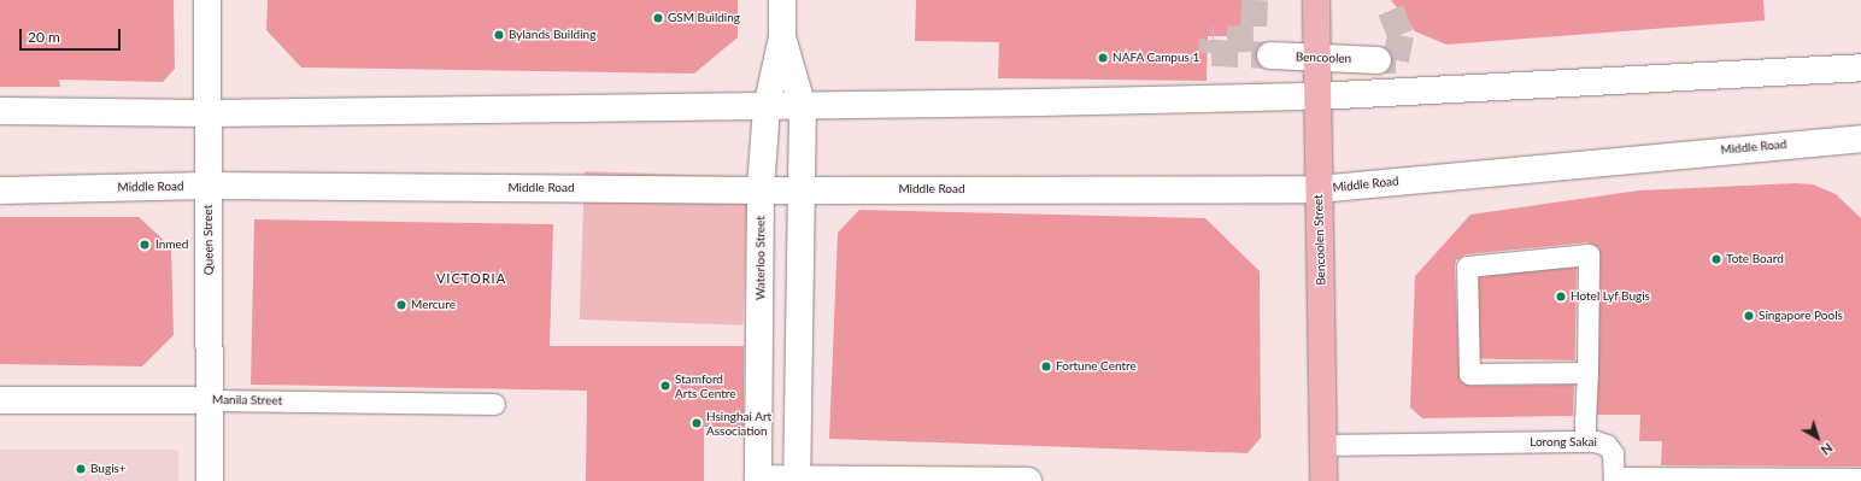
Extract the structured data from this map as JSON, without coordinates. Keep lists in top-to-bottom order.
{
  "streets": {
    "main road": [
      "Bencoolen",
      "Middle Road",
      "Queen Street",
      "Bencoolen Street",
      "Waterloo Street",
      "Manila Street"
    ],
    "lane": ["Lorong Sakai"]
  },
  "crossings": [
    ["Bencoolen", "Bencoolen Street"],
    ["Middle Road", "Queen Street"],
    ["Middle Road", "Bencoolen Street"],
    ["Middle Road", "Waterloo Street"],
    ["Queen Street", "Manila Street"],
    ["Bencoolen Street", "Lorong Sakai"]
  ],
  "districts": ["VICTORIA"],
  "places": [
    "GSM Building",
    "Bylands Building",
    "NAFA Campus 1",
    "Inmed",
    "Tote Board",
    "Hotel Lyf Bugis",
    "Mercure",
    "Singapore Pools",
    "Fortune Centre",
    "Stamford Arts Centre",
    "Hsinghai Art Association",
    "Bugis+"
  ],
  "scale_bar": "20 m",
  "north": "bottom right"
}
